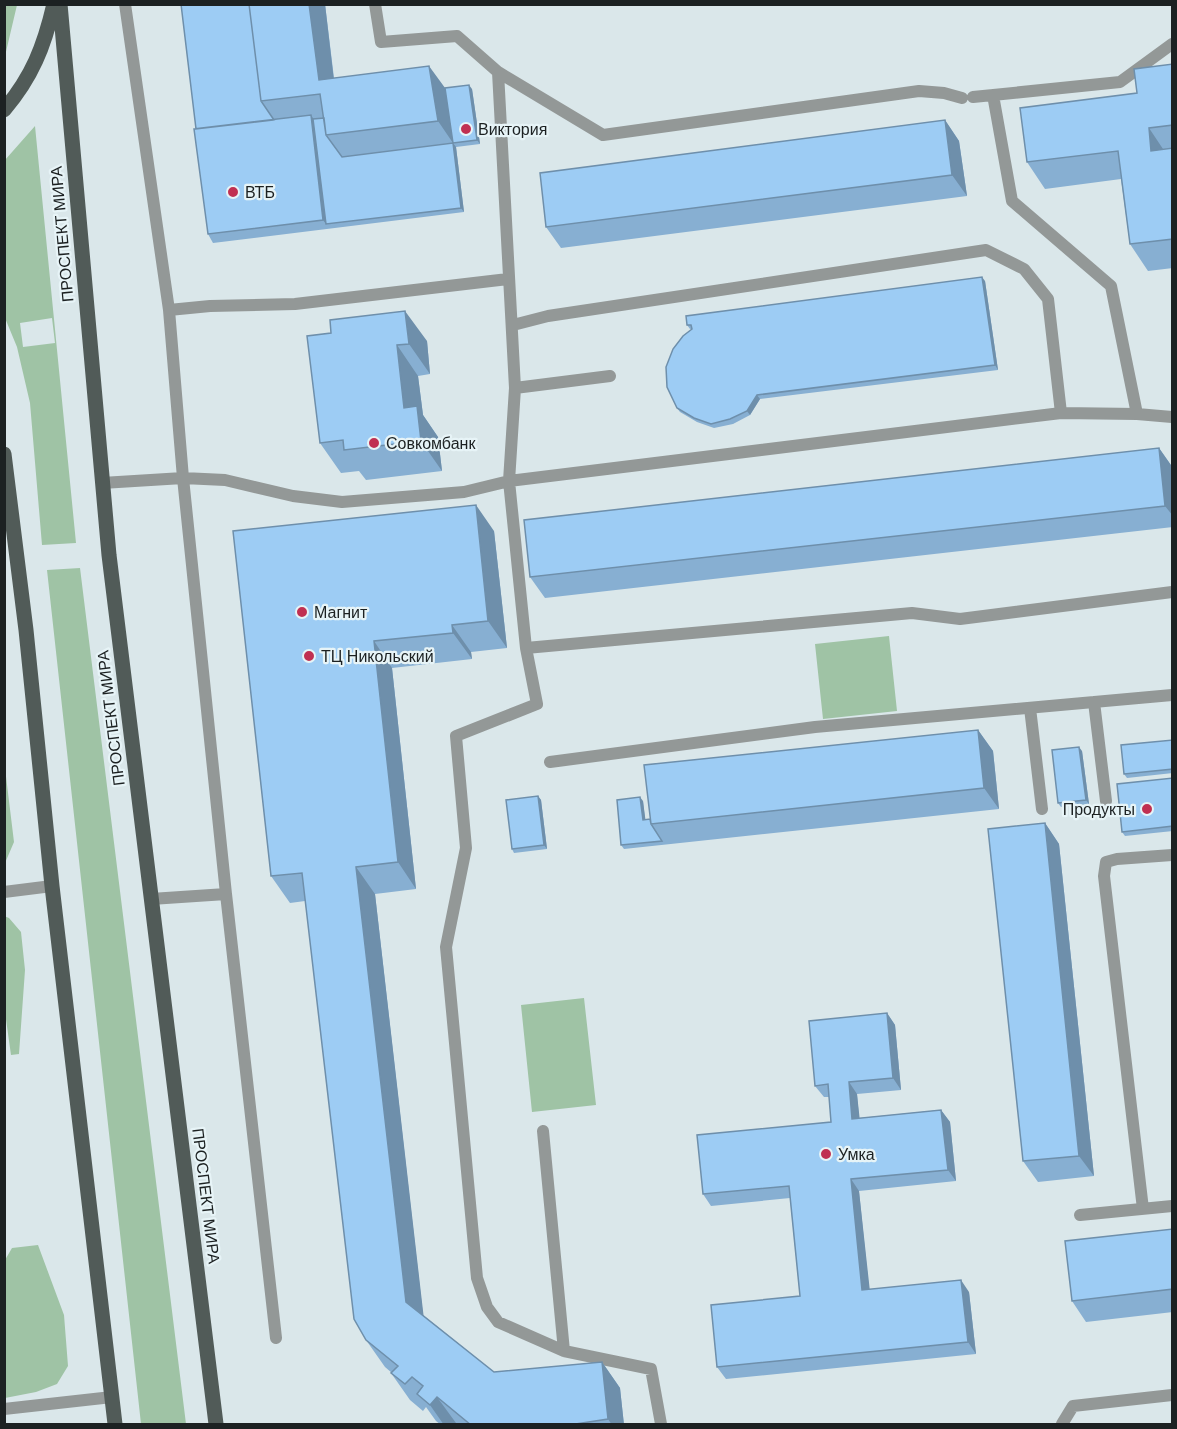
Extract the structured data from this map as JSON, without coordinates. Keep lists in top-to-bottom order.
{
  "streets": {
    "main road": ["ПРОСПЕКТ МИРА"]
  },
  "places": [
    "Виктория",
    "ВТБ",
    "Совкомбанк",
    "Магнит",
    "ТЦ Никольский",
    "Продукты",
    "Умка"
  ]
}
